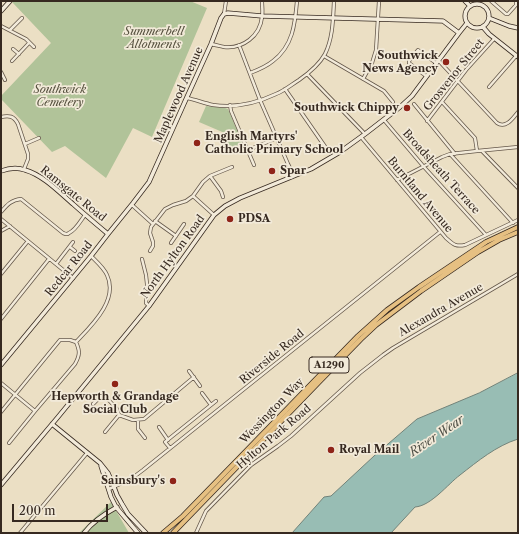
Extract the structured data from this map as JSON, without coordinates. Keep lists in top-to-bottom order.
{
  "streets": {
    "main road": ["A1290", "Wessington Way"],
    "street": [
      "Grosvenor Street",
      "Maplewood Avenue",
      "Broadsheath Terrace",
      "Ramsgate Road",
      "Burntland Avenue",
      "North Hylton Road",
      "Redcar Road",
      "Alexandra Avenue",
      "Riverside Road",
      "Hylton Park Road"
    ]
  },
  "crossings": [
    ["Maplewood Avenue", "Redcar Road"],
    ["Broadsheath Terrace", "Burntland Avenue"],
    ["Broadsheath Terrace", "North Hylton Road"],
    ["Ramsgate Road", "Redcar Road"],
    ["Burntland Avenue", "North Hylton Road"],
    ["Burntland Avenue", "Riverside Road"],
    ["Alexandra Avenue", "Hylton Park Road"]
  ],
  "water": ["River Wear"],
  "parks": ["Summerbell Allotments", "Southwick Cemetery"],
  "places": [
    "Southwick News Agency",
    "Southwick Chippy",
    "English Martyrs' Catholic Primary School",
    "Spar",
    "PDSA",
    "Hepworth & Grandage Social Club",
    "Royal Mail",
    "Sainsbury's"
  ],
  "scale_bar": "200 m"
}
